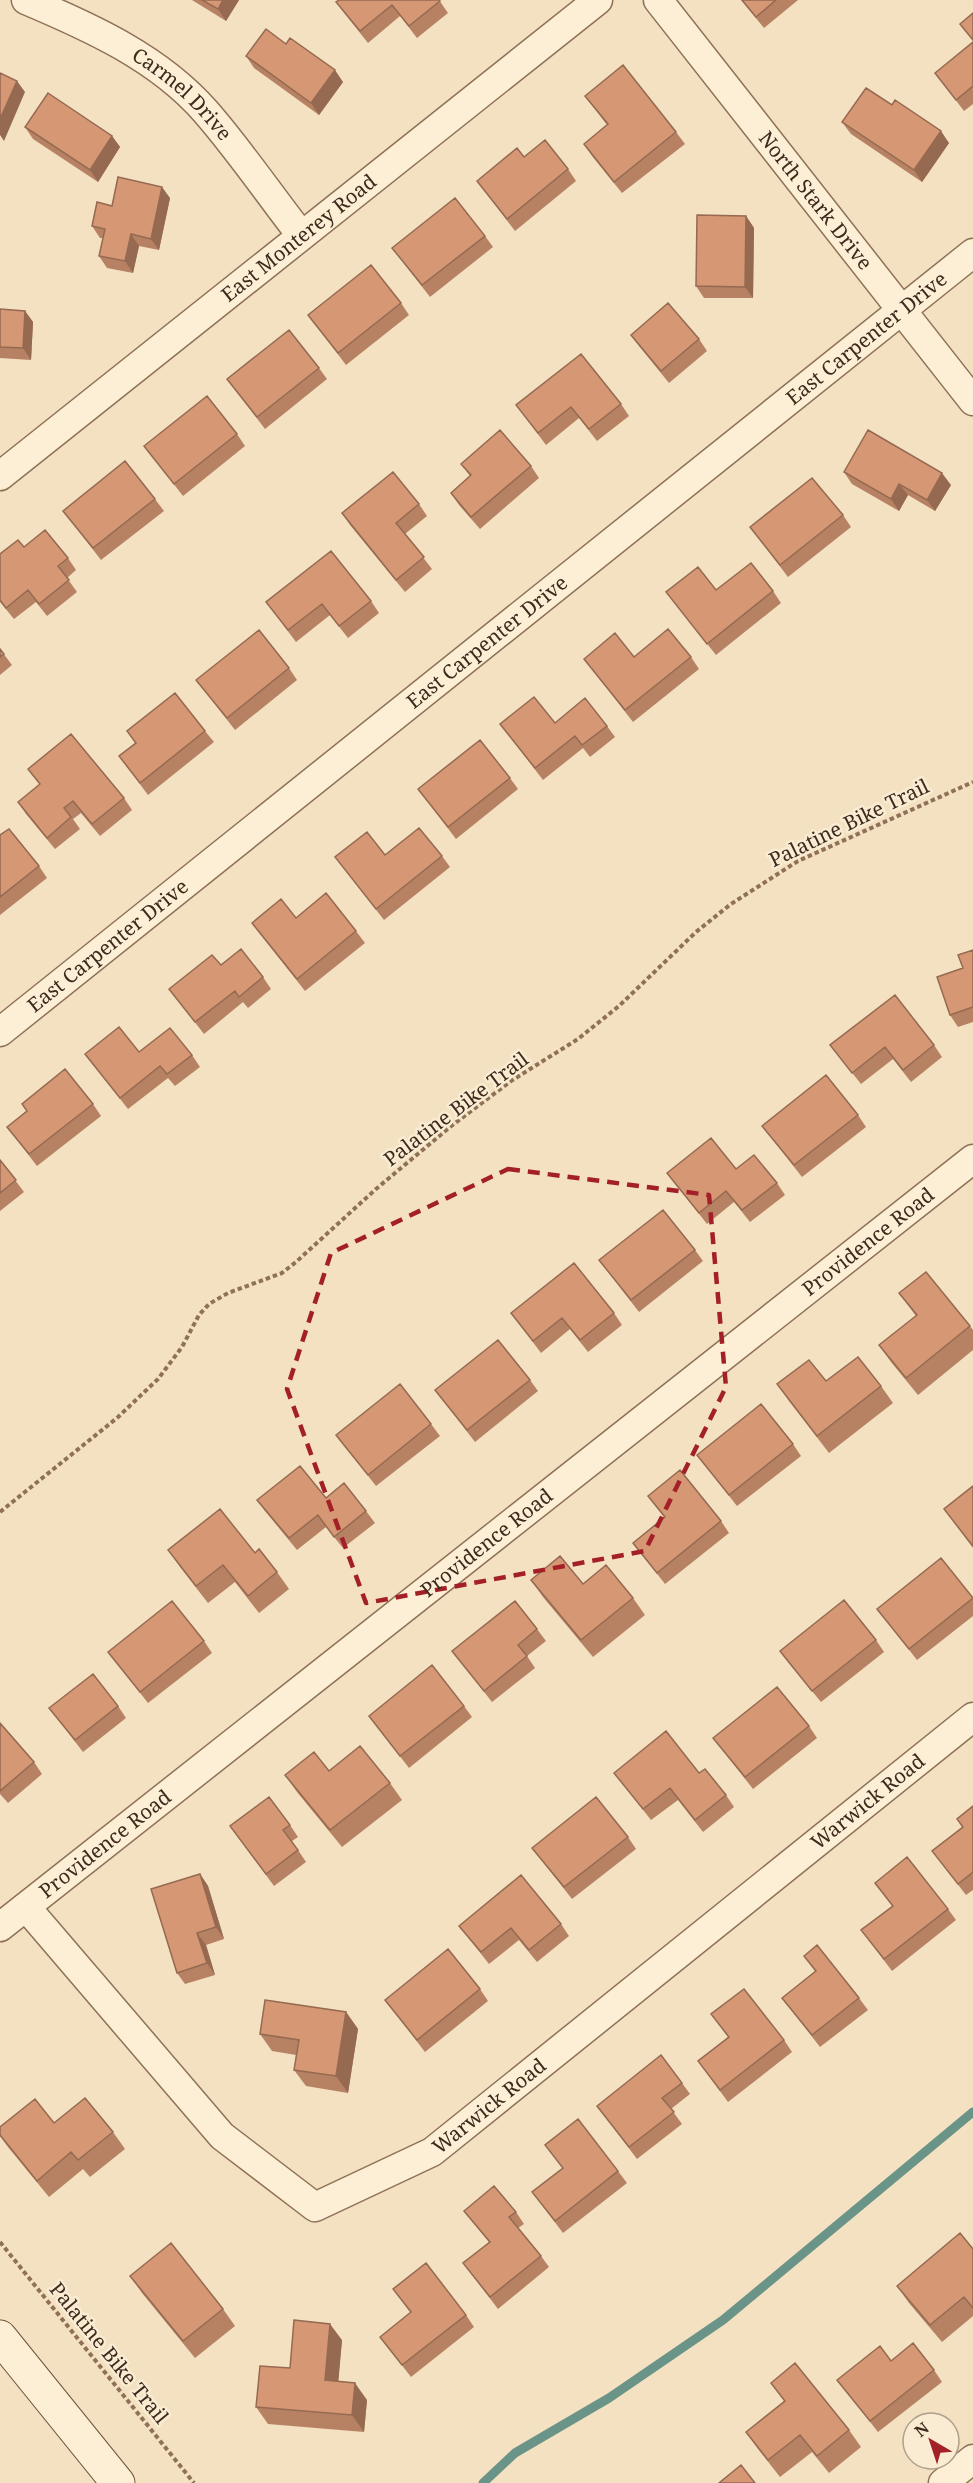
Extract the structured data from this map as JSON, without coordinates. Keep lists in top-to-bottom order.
{
  "streets": {
    "street": [
      "Carmel Drive",
      "North Stark Drive",
      "East Monterey Road",
      "East Carpenter Drive",
      "Providence Road",
      "Warwick Road"
    ],
    "path": ["Palatine Bike Trail"]
  },
  "crossings": [
    ["Carmel Drive", "East Monterey Road"],
    ["North Stark Drive", "East Carpenter Drive"],
    ["Providence Road", "Warwick Road"]
  ],
  "north": "top left"
}
